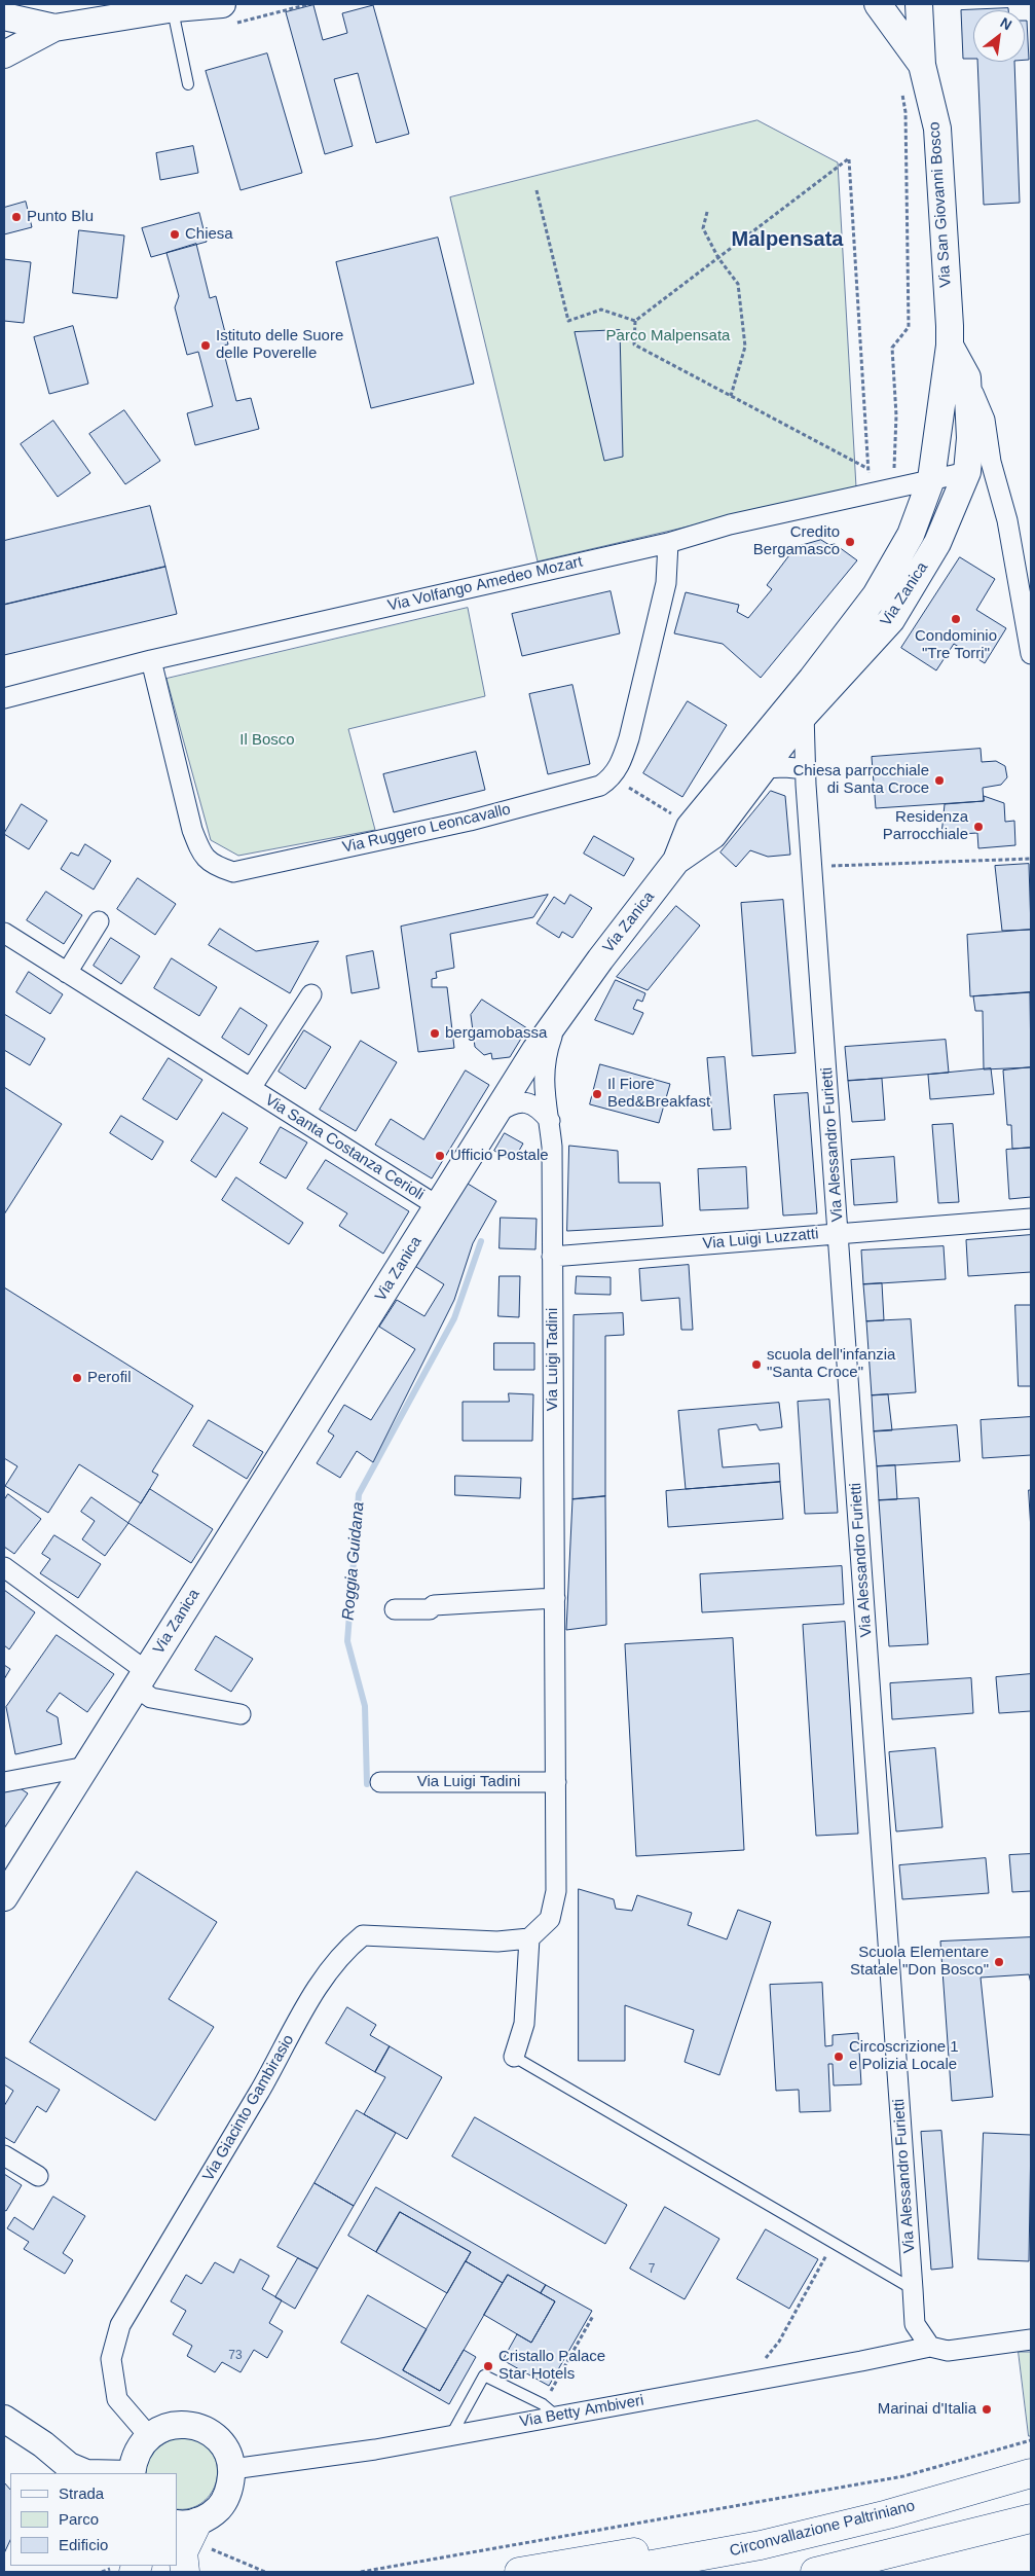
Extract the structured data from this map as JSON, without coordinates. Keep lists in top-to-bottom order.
{
  "streets": {
    "highway": ["Circonvallazione Paltriniano"],
    "main road": ["Via San Giovanni Bosco", "Via Zanica"],
    "street": [
      "Via Volfango Amedeo Mozart",
      "Via Ruggero Leoncavallo",
      "Via Alessandro Furietti",
      "Via Santa Costanza Cerioli",
      "Via Luigi Luzzatti",
      "Via Luigi Tadini",
      "Via Giacinto Gambirasio",
      "Via Betty Ambiveri"
    ]
  },
  "crossings": [
    ["Via San Giovanni Bosco", "Via Volfango Amedeo Mozart"],
    ["Via San Giovanni Bosco", "Via Zanica"],
    ["Via Volfango Amedeo Mozart", "Via Zanica"],
    ["Via Volfango Amedeo Mozart", "Via Ruggero Leoncavallo"],
    ["Via Zanica", "Via Alessandro Furietti"],
    ["Via Zanica", "Via Santa Costanza Cerioli"],
    ["Via Zanica", "Via Luigi Tadini"],
    ["Via Alessandro Furietti", "Via Luigi Luzzatti"],
    ["Via Alessandro Furietti", "Via Betty Ambiveri"],
    ["Via Luigi Luzzatti", "Via Luigi Tadini"],
    ["Via Luigi Tadini", "Via Giacinto Gambirasio"]
  ],
  "districts": ["Malpensata"],
  "water": ["Roggia Guidana"],
  "parks": ["Parco Malpensata", "Il Bosco"],
  "places": [
    "Punto Blu",
    "Chiesa",
    "Istituto delle Suore delle Poverelle",
    "Credito Bergamasco",
    "Condominio \"Tre Torri\"",
    "Chiesa parrocchiale di Santa Croce",
    "Residenza Parrocchiale",
    "bergamobassa",
    "Il Fiore Bed&Breakfast",
    "Ufficio Postale",
    "scuola dell'infanzia \"Santa Croce\"",
    "Perofil",
    "Scuola Elementare Statale \"Don Bosco\"",
    "Circoscrizione 1 e Polizia Locale",
    "Cristallo Palace Star Hotels",
    "Marinai d'Italia"
  ],
  "house_numbers": ["7", "73"],
  "legend": ["Strada", "Parco", "Edificio"],
  "north": "top right"
}
